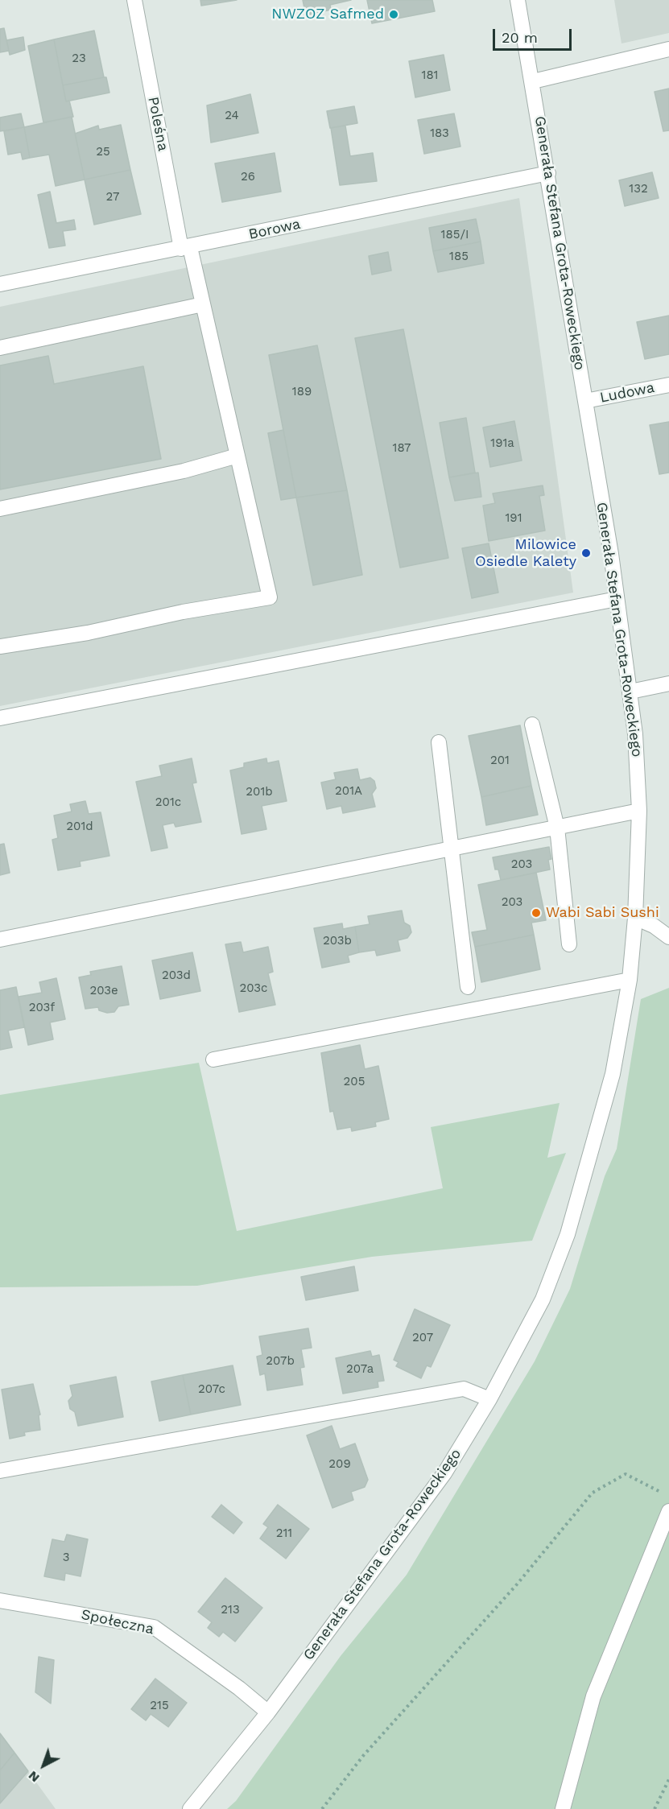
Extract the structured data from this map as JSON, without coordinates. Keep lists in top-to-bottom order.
{
  "streets": {
    "street": [
      "Poleśna",
      "Borowa",
      "Generała Stefana Grota-Roweckiego",
      "Ludowa",
      "Społeczna"
    ]
  },
  "crossings": [
    ["Poleśna", "Borowa"],
    ["Borowa", "Generała Stefana Grota-Roweckiego"],
    ["Generała Stefana Grota-Roweckiego", "Ludowa"],
    ["Generała Stefana Grota-Roweckiego", "Społeczna"]
  ],
  "places": ["NWZOZ Safmed", "Milowice Osiedle Kalety", "Wabi Sabi Sushi"],
  "house_numbers": [
    "23",
    "181",
    "24",
    "183",
    "25",
    "26",
    "132",
    "27",
    "185/I",
    "185",
    "189",
    "191a",
    "187",
    "191",
    "201",
    "201A",
    "201b",
    "201c",
    "201d",
    "203",
    "203",
    "203b",
    "203d",
    "203c",
    "203e",
    "203f",
    "205",
    "207",
    "207b",
    "207a",
    "207c",
    "209",
    "211",
    "3",
    "213",
    "215"
  ],
  "scale_bar": "20 m",
  "north": "bottom left"
}
